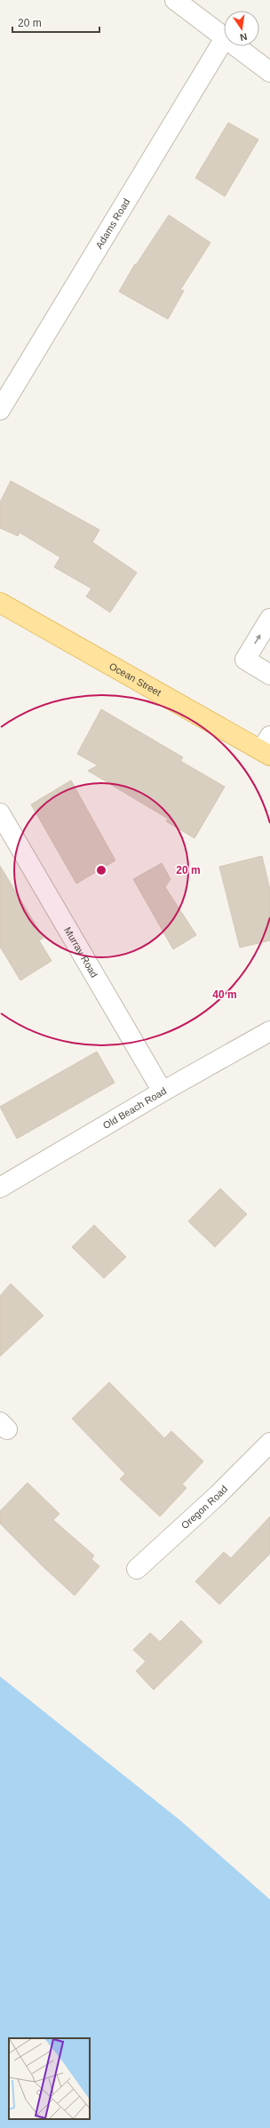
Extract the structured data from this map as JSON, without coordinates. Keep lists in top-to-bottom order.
{
  "streets": {
    "main road": ["Ocean Street"],
    "street": [
      "Adams Road",
      "Murray Road",
      "Old Beach Road",
      "Oregon Road"
    ]
  },
  "crossings": [
    ["Murray Road", "Old Beach Road"]
  ],
  "scale_bar": "20 m",
  "north": "bottom",
  "rings": ["20 m", "40 m"]
}
